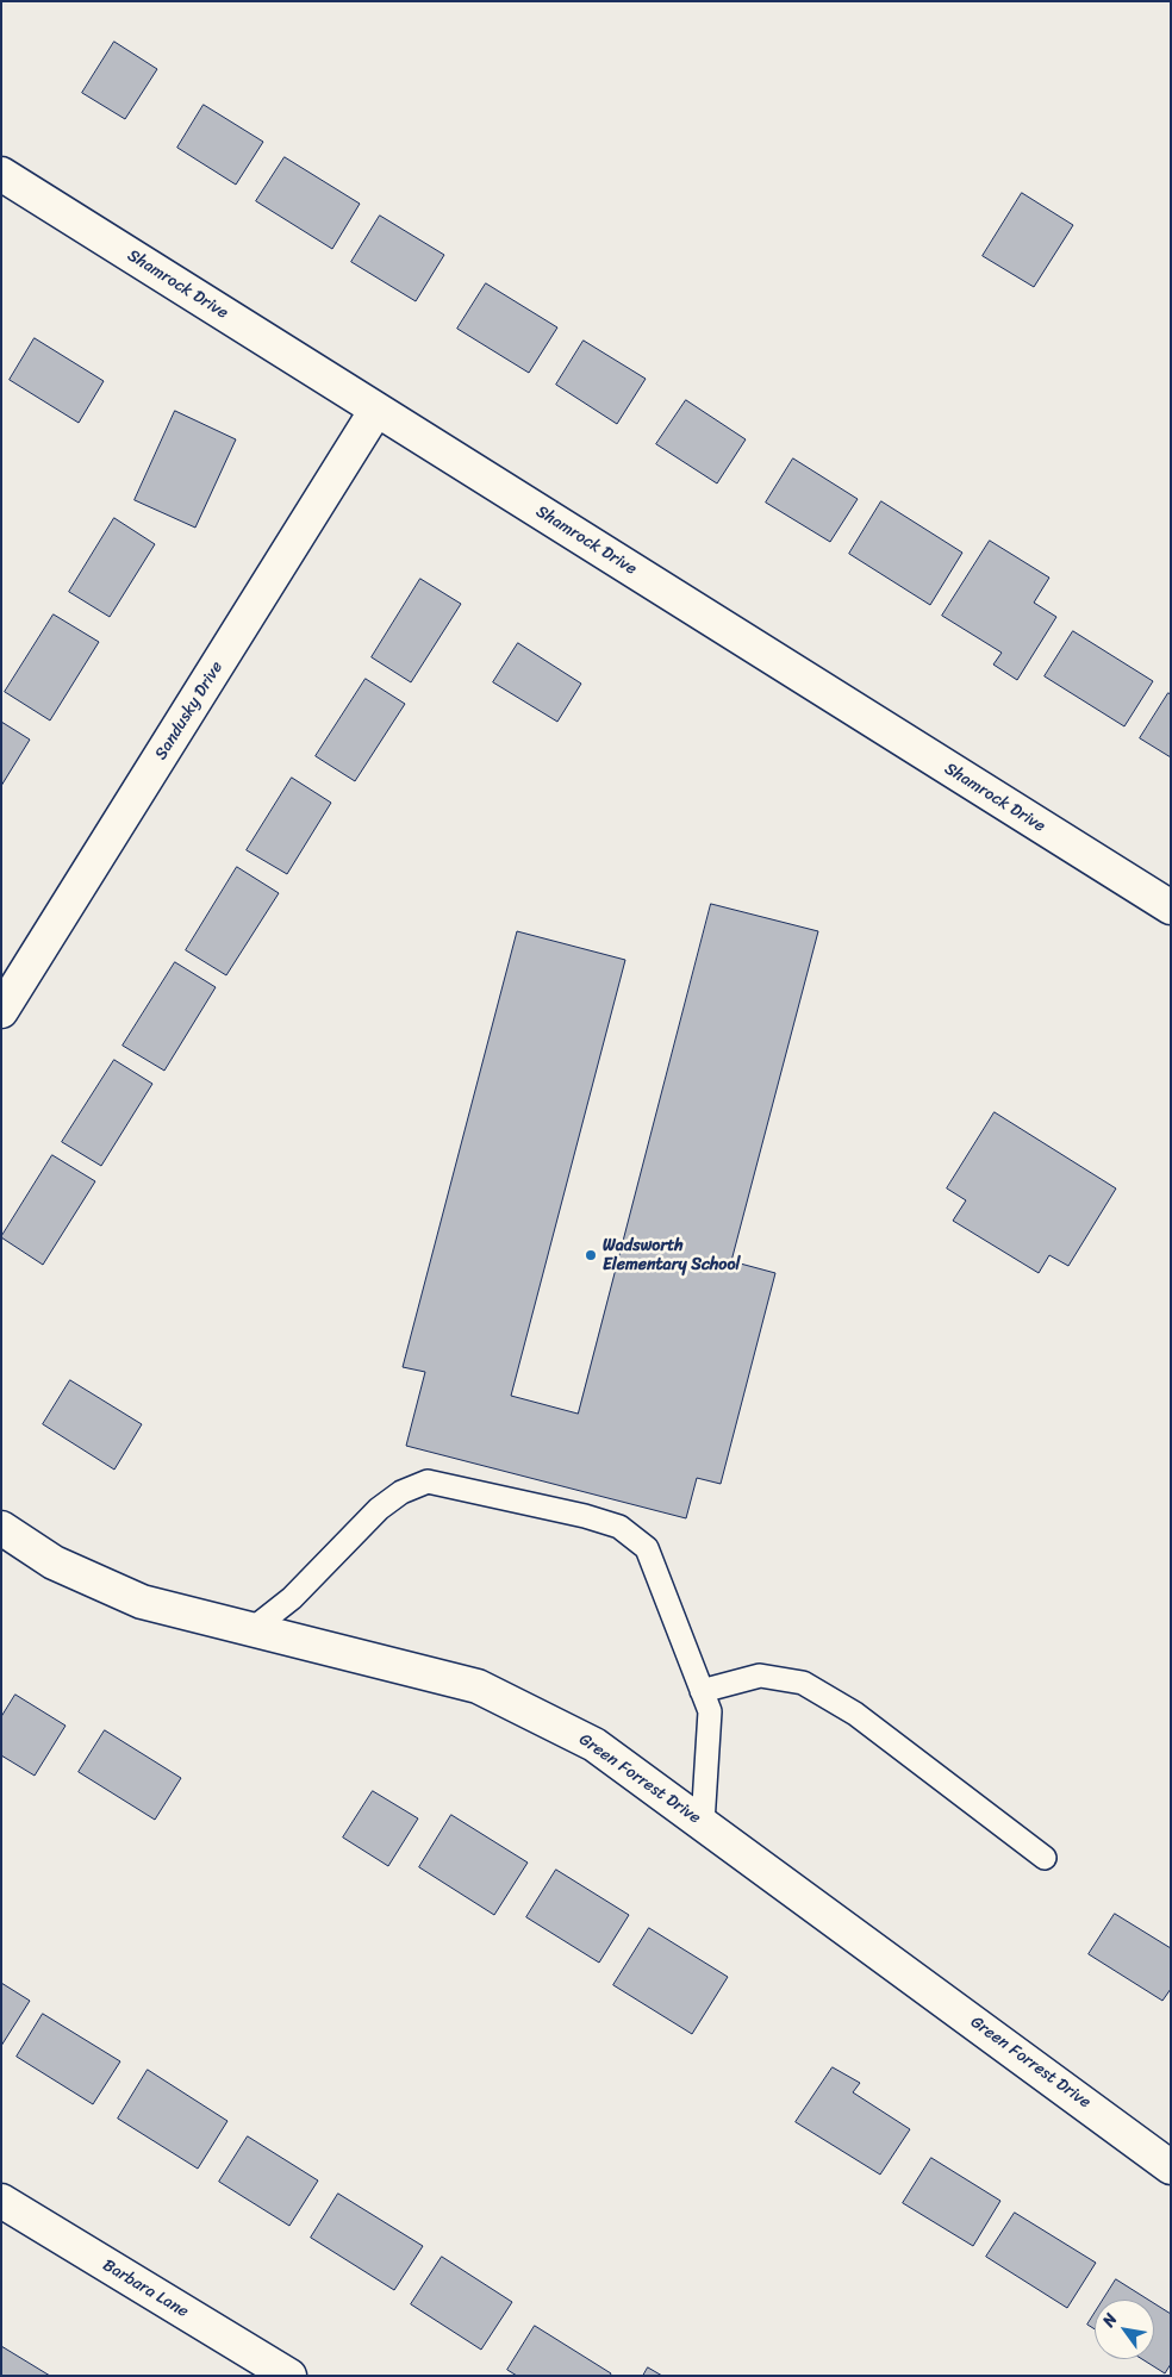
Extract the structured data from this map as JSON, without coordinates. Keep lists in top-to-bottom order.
{
  "streets": {
    "street": [
      "Shamrock Drive",
      "Sandusky Drive",
      "Green Forrest Drive",
      "Barbara Lane"
    ]
  },
  "crossings": [
    ["Shamrock Drive", "Sandusky Drive"]
  ],
  "places": ["Wadsworth Elementary School"],
  "north": "top left"
}
